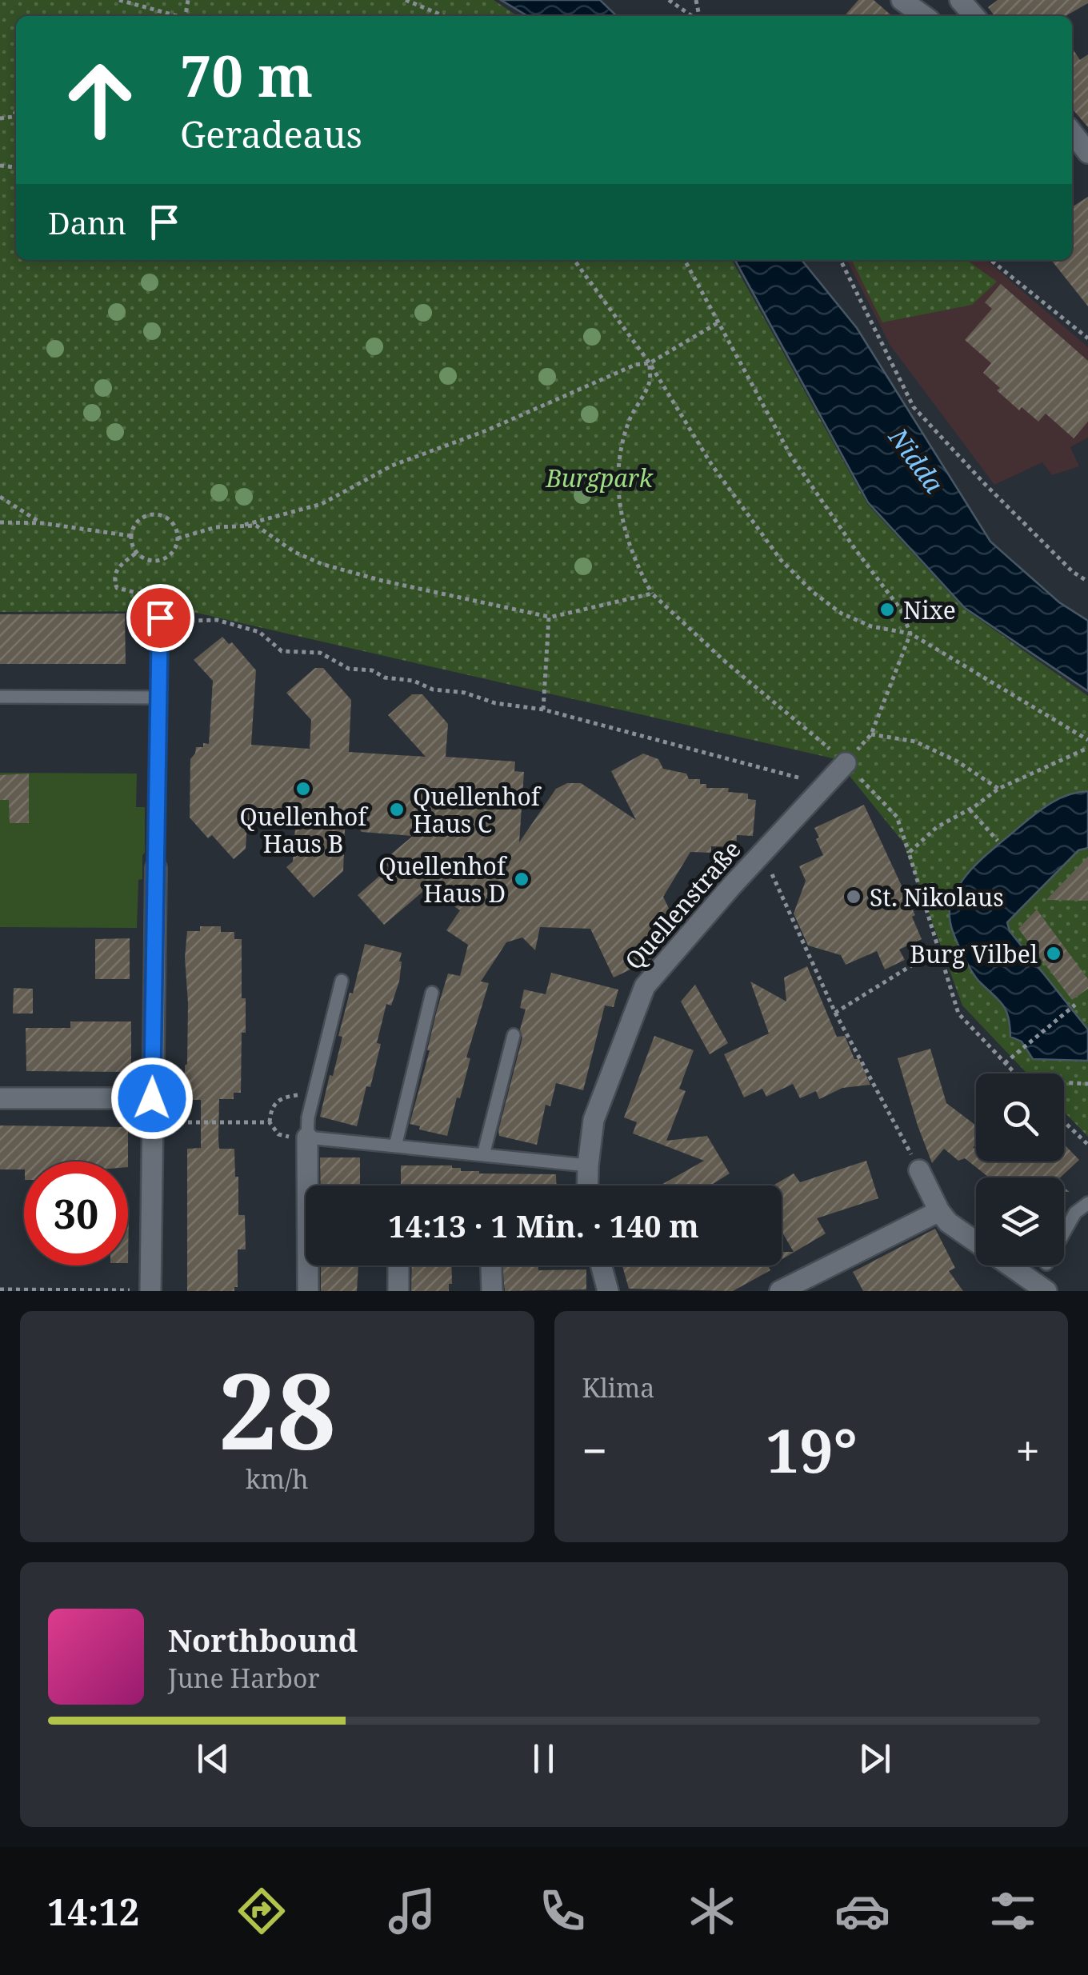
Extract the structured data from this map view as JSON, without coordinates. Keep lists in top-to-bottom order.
{
  "streets": {
    "street": ["Quellenstraße"]
  },
  "water": ["Nidda"],
  "parks": ["Burgpark"],
  "places": [
    "Nixe",
    "Quellenhof Haus B",
    "Quellenhof Haus C",
    "Quellenhof Haus D",
    "St. Nikolaus",
    "Burg Vilbel"
  ],
  "page": {
    "turn": ["70 m", "Geradeaus"],
    "then": "Dann",
    "limit": "30",
    "trip": "14:13 · 1 Min. · 140 m",
    "tile": [
      ["28", "km/h"],
      "Klima"
    ],
    "heat": ["−", "19°", "+"],
    "song": ["Northbound", "June Harbor"],
    "tabs": "14:12"
  }
}
